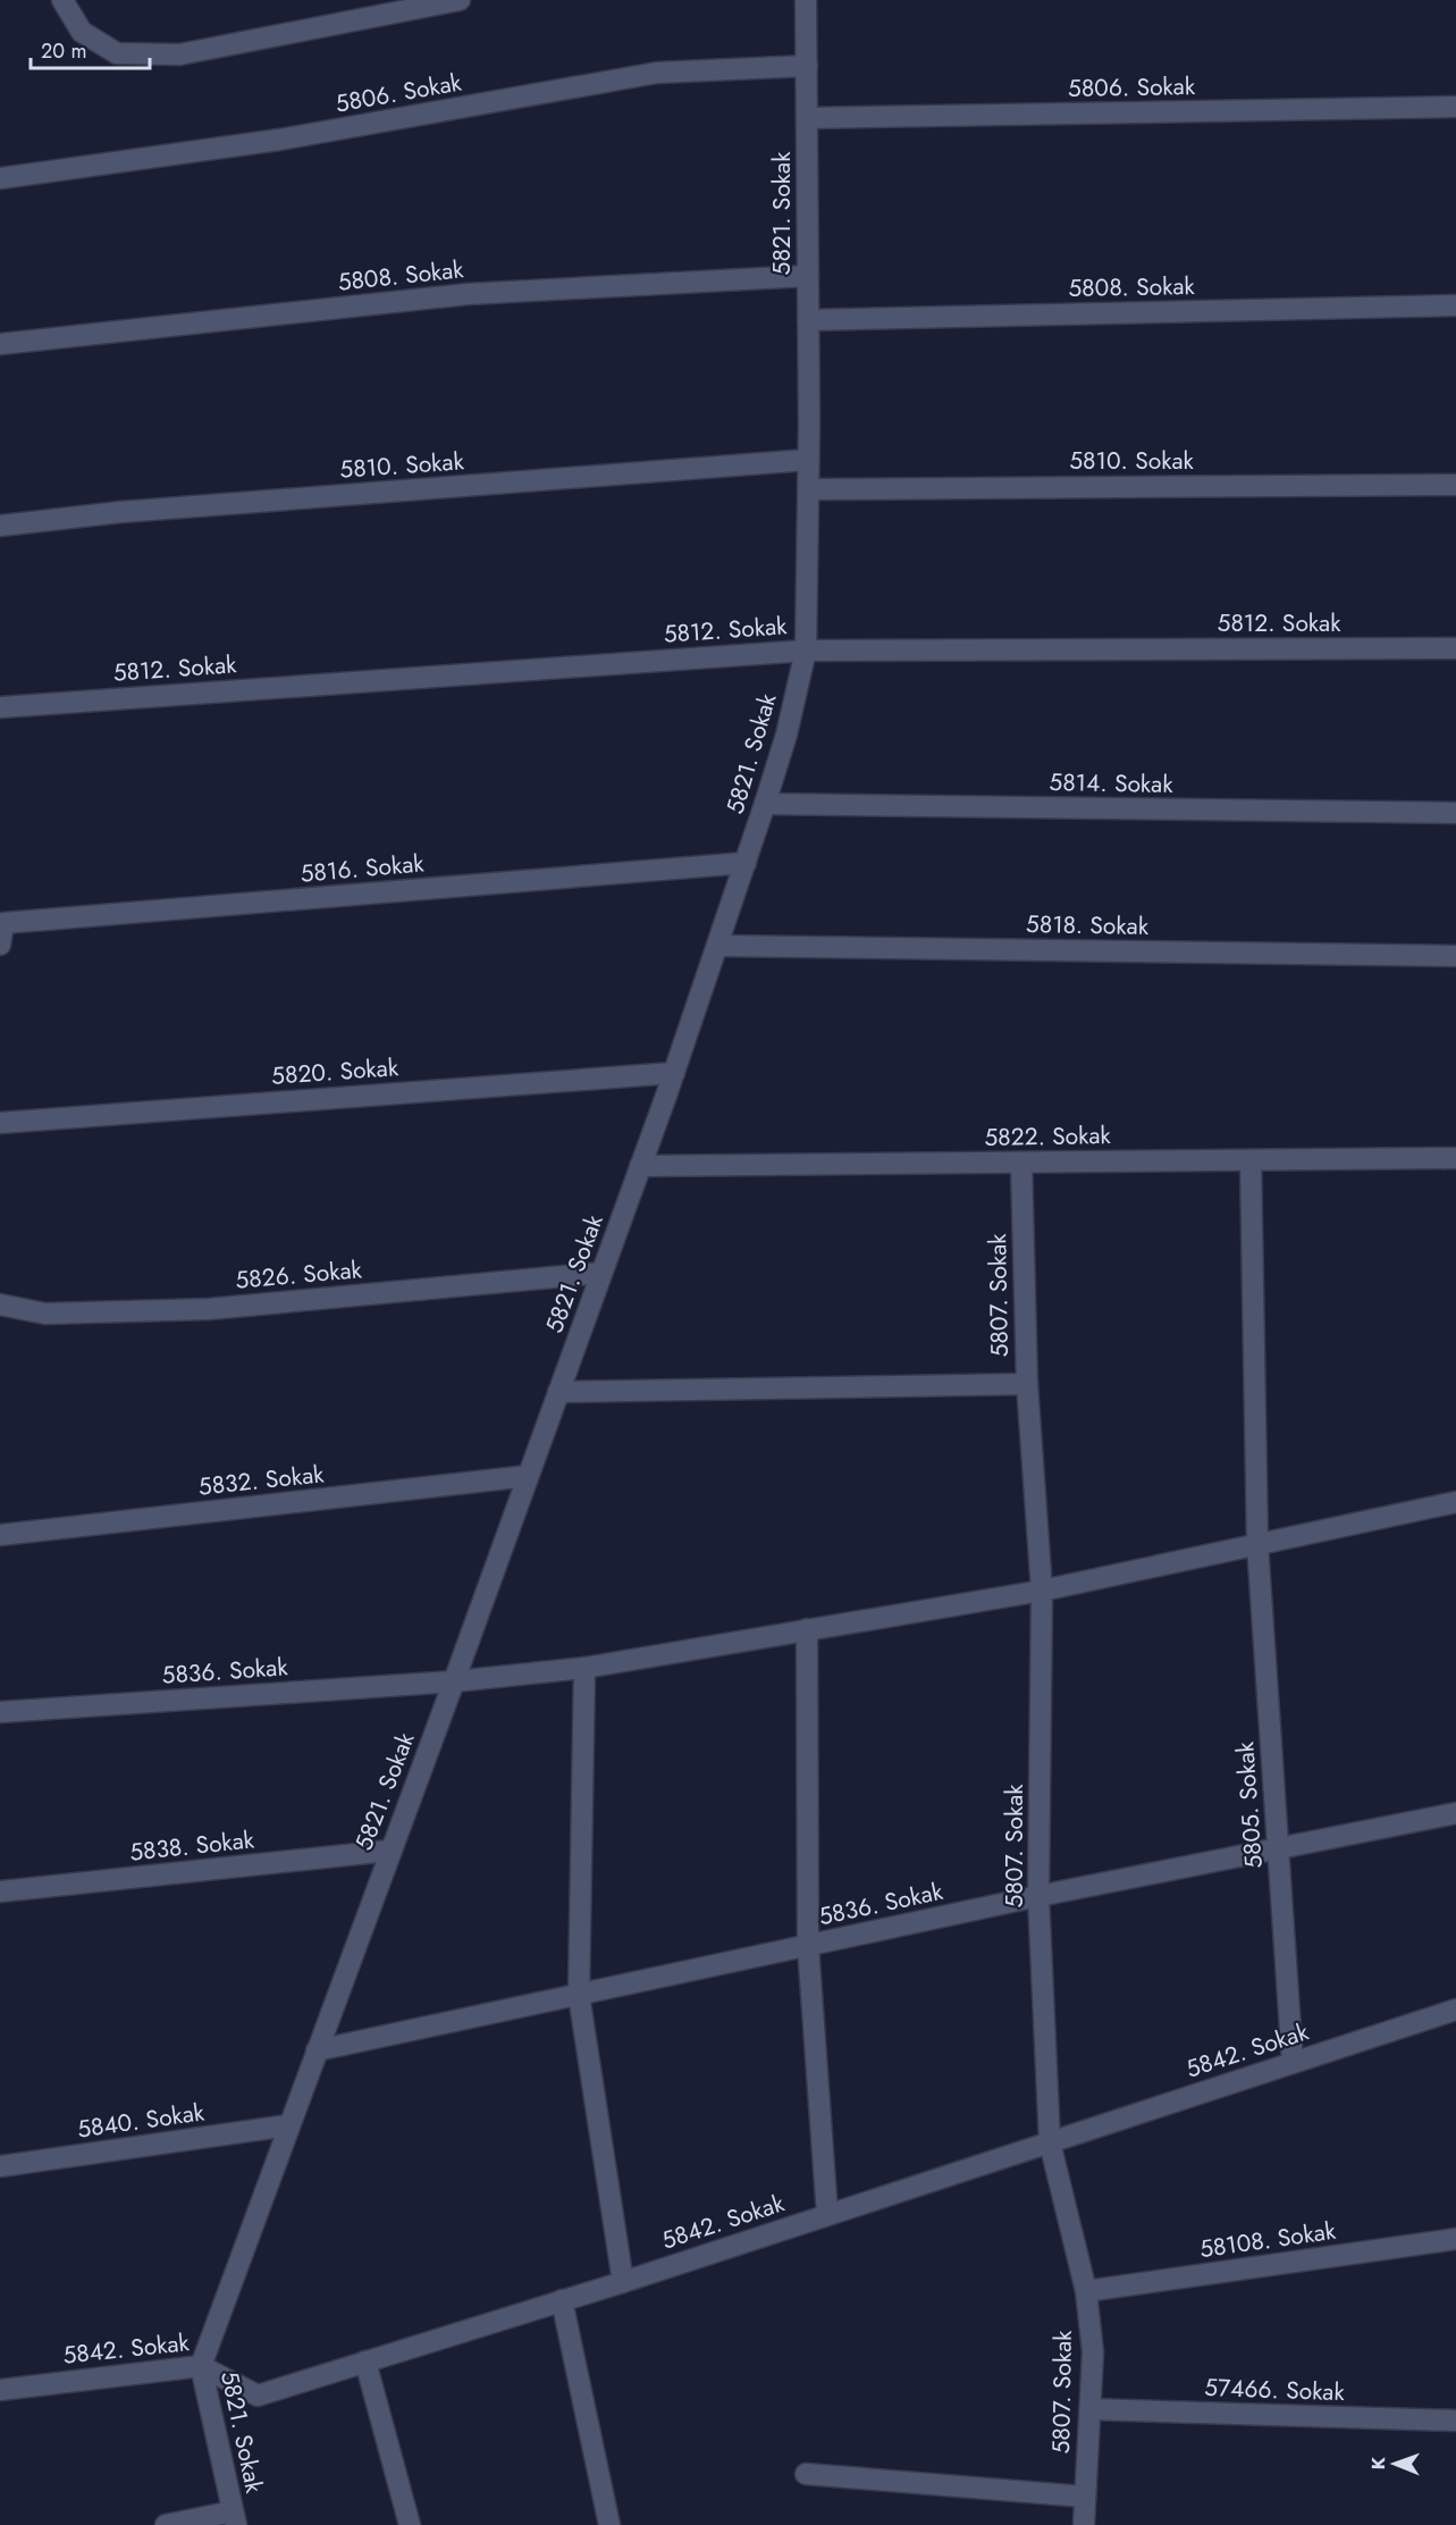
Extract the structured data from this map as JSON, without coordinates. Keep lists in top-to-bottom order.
{
  "streets": {
    "street": [
      "5806. Sokak",
      "5821. Sokak",
      "5808. Sokak",
      "5810. Sokak",
      "5812. Sokak",
      "5814. Sokak",
      "5816. Sokak",
      "5818. Sokak",
      "5820. Sokak",
      "5822. Sokak",
      "5826. Sokak",
      "5807. Sokak",
      "5832. Sokak",
      "5836. Sokak",
      "5805. Sokak",
      "5838. Sokak",
      "5842. Sokak",
      "5840. Sokak",
      "58108. Sokak",
      "57466. Sokak"
    ]
  },
  "crossings": [
    ["5806. Sokak", "5821. Sokak"],
    ["5821. Sokak", "5808. Sokak"],
    ["5821. Sokak", "5810. Sokak"],
    ["5821. Sokak", "5812. Sokak"],
    ["5821. Sokak", "5814. Sokak"],
    ["5821. Sokak", "5816. Sokak"],
    ["5821. Sokak", "5818. Sokak"],
    ["5821. Sokak", "5820. Sokak"],
    ["5821. Sokak", "5822. Sokak"],
    ["5821. Sokak", "5826. Sokak"],
    ["5821. Sokak", "5832. Sokak"],
    ["5821. Sokak", "5836. Sokak"],
    ["5821. Sokak", "5838. Sokak"],
    ["5821. Sokak", "5842. Sokak"],
    ["5821. Sokak", "5840. Sokak"],
    ["5822. Sokak", "5807. Sokak"],
    ["5822. Sokak", "5805. Sokak"],
    ["5807. Sokak", "5836. Sokak"],
    ["5807. Sokak", "5842. Sokak"],
    ["5807. Sokak", "58108. Sokak"],
    ["5807. Sokak", "57466. Sokak"],
    ["5836. Sokak", "5805. Sokak"],
    ["5805. Sokak", "5842. Sokak"]
  ],
  "scale_bar": "20 m",
  "north": "left"
}
